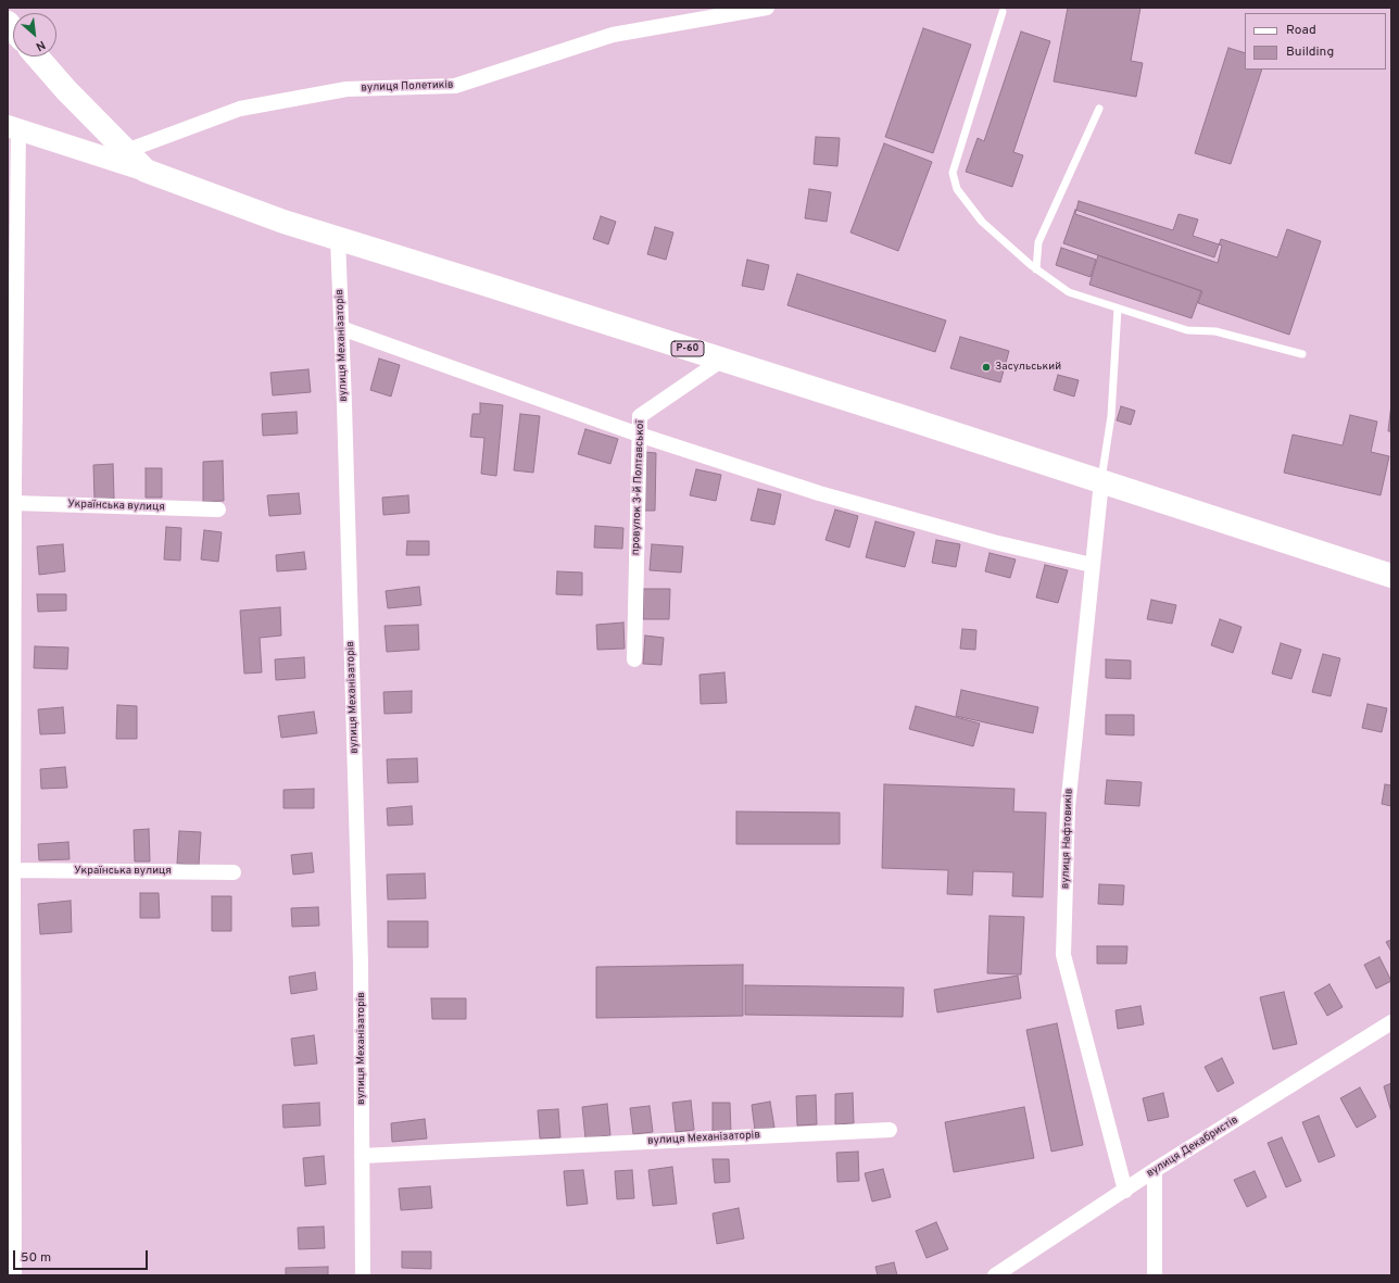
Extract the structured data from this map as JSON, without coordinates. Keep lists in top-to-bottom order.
{
  "streets": {
    "main road": ["Р-60"],
    "street": [
      "вулиця Полетиків",
      "вулиця Механізаторів",
      "провулок 3-й Полтавської",
      "Українська вулиця",
      "вулиця Нафтовиків",
      "вулиця Декабристів"
    ]
  },
  "crossings": [
    ["вулиця Полетиків", "Р-60"],
    ["вулиця Механізаторів", "Р-60"],
    ["Р-60", "провулок 3-й Полтавської"],
    ["Р-60", "вулиця Нафтовиків"],
    ["вулиця Нафтовиків", "вулиця Декабристів"]
  ],
  "places": ["Засульський"],
  "legend": ["Road", "Building"],
  "scale_bar": "50 m",
  "north": "bottom right"
}
